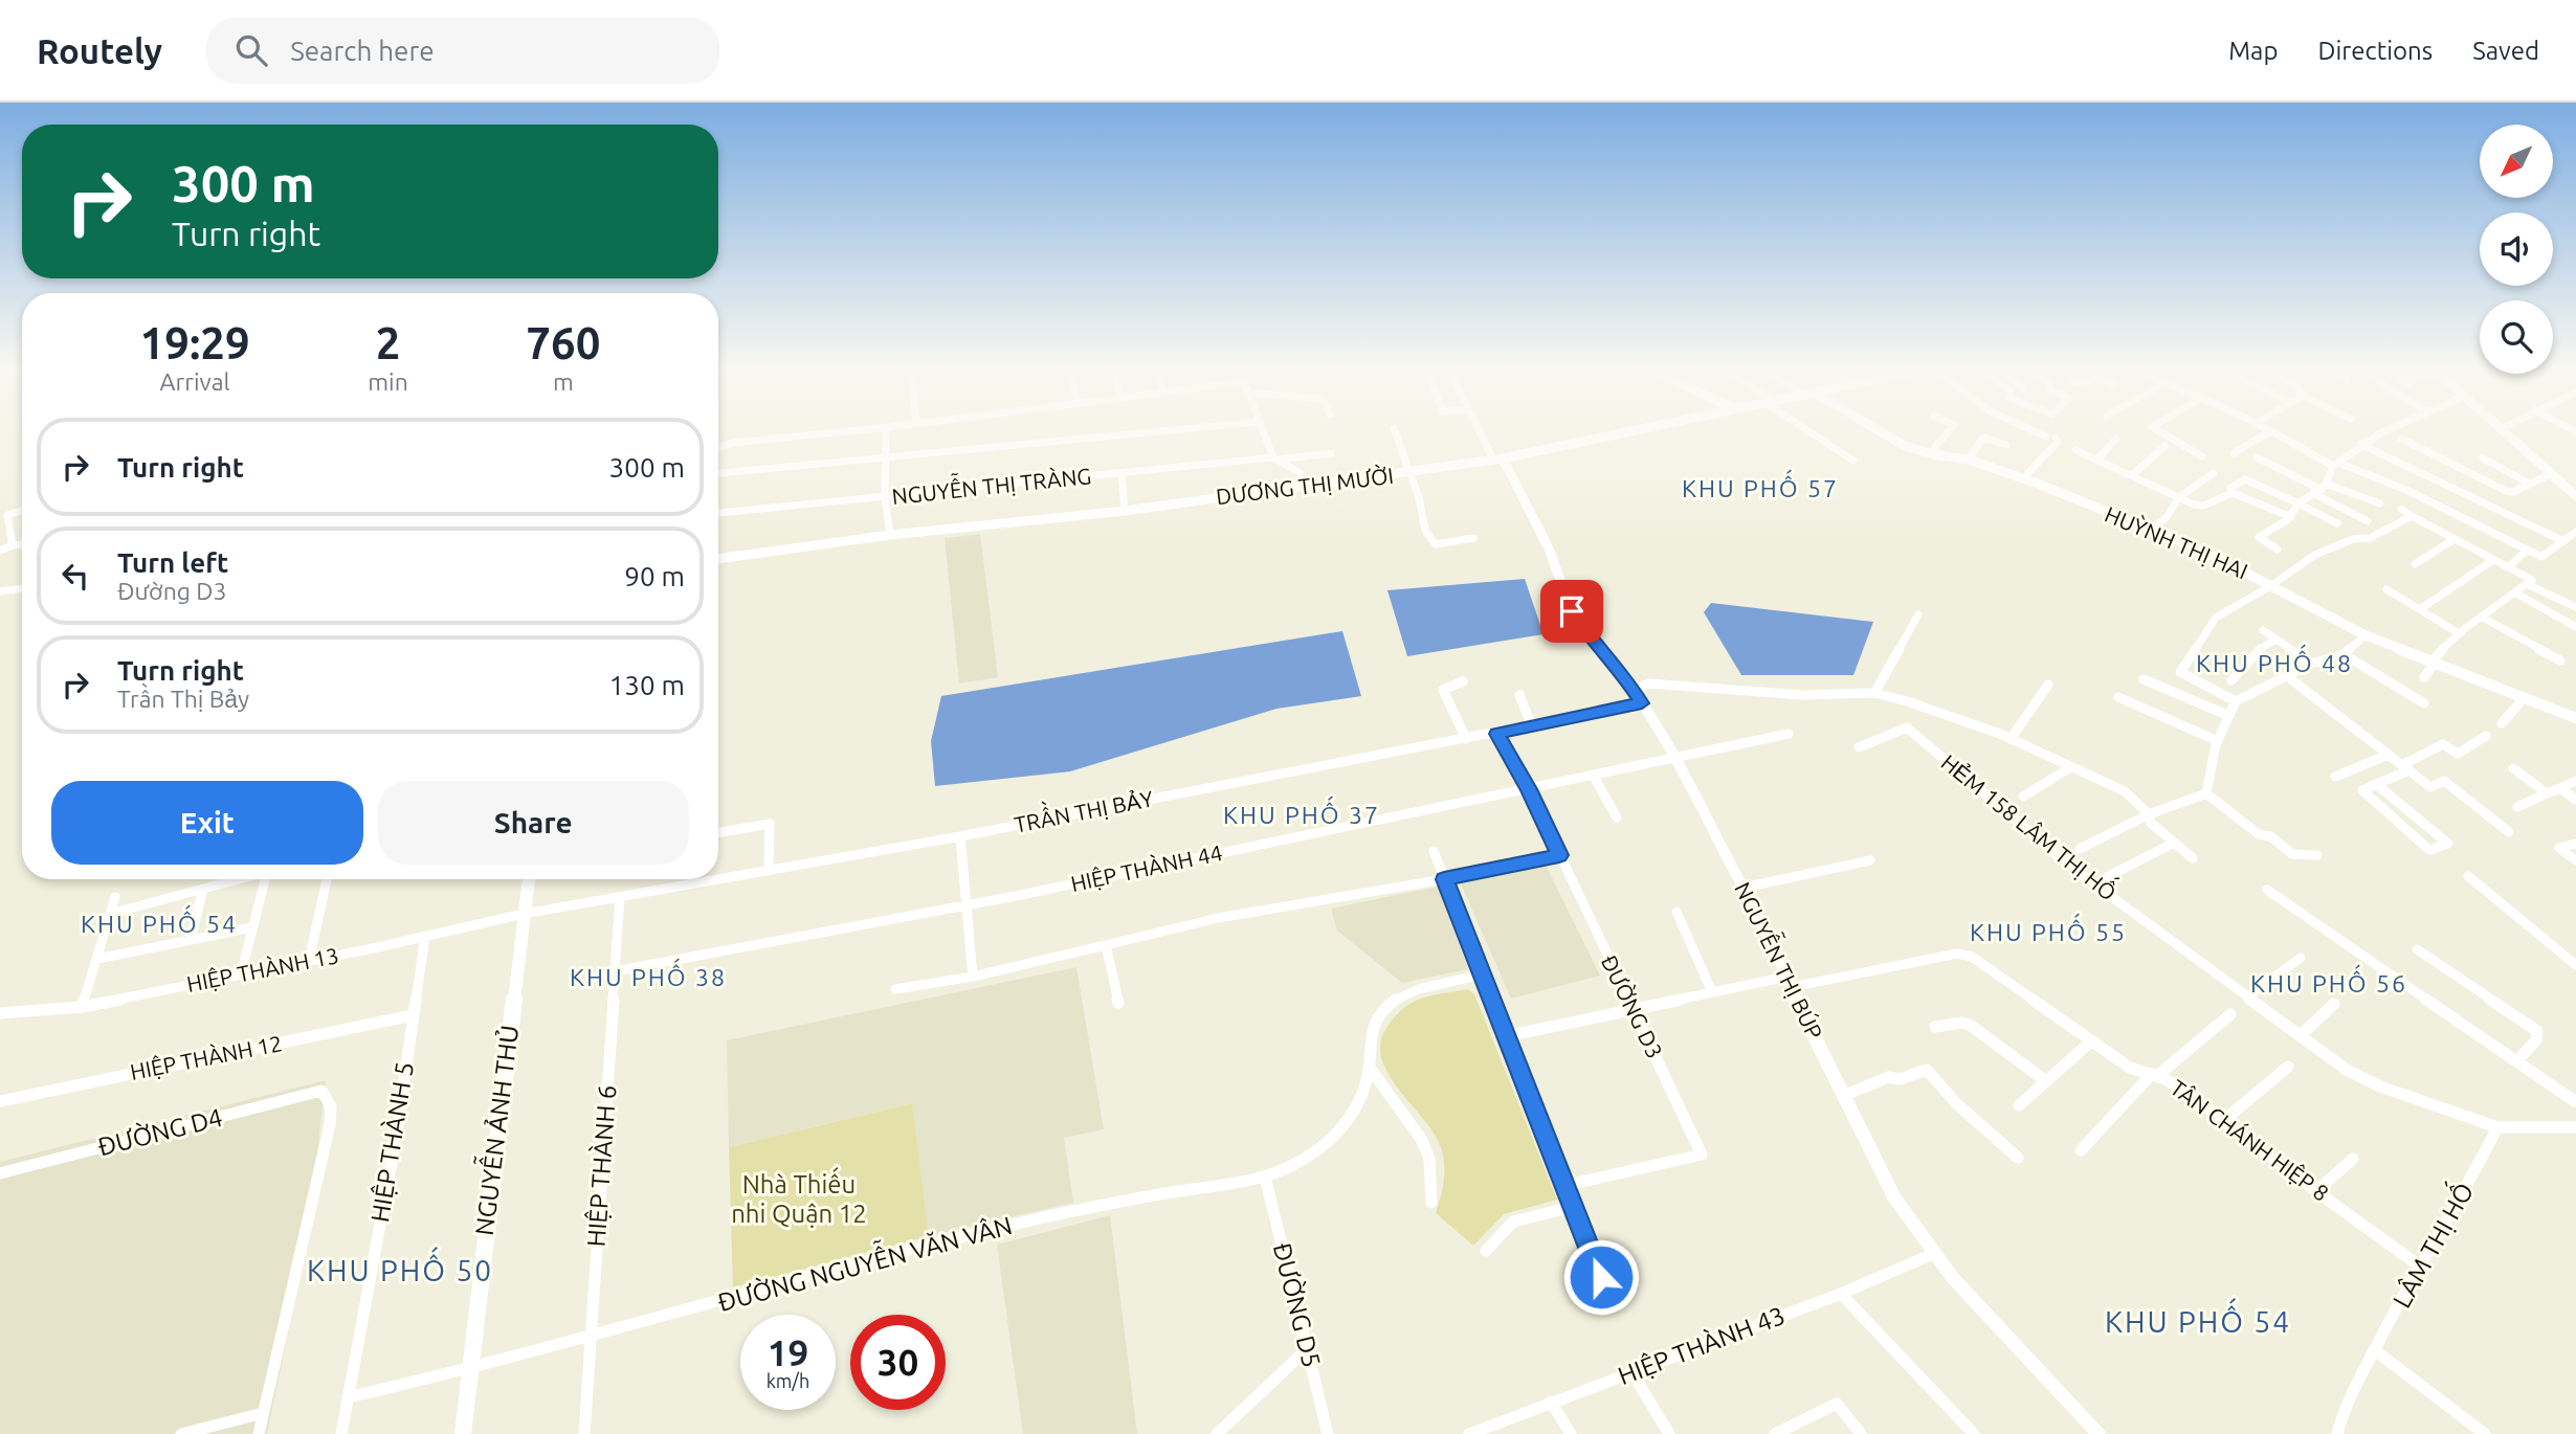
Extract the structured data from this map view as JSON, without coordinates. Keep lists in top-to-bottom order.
{
  "streets": {
    "main road": ["NGUYỄN ẢNH THỦ"],
    "street": [
      "NGUYỄN THỊ TRÀNG",
      "DƯƠNG THỊ MƯỜI",
      "HUỲNH THỊ HAI",
      "TRẦN THỊ BẢY",
      "HẺM 158 LÂM THỊ HỐ",
      "HIỆP THÀNH 44",
      "NGUYỄN THỊ BÚP",
      "HIỆP THÀNH 13",
      "ĐƯỜNG D3",
      "HIỆP THÀNH 12",
      "ĐƯỜNG D4",
      "TÂN CHÁNH HIỆP 8",
      "HIỆP THÀNH 5",
      "HIỆP THÀNH 6",
      "LÂM THỊ HỐ",
      "ĐƯỜNG NGUYỄN VĂN VÂN",
      "ĐƯỜNG D5",
      "HIỆP THÀNH 43"
    ]
  },
  "crossings": [
    ["DƯƠNG THỊ MƯỜI", "NGUYỄN THỊ BÚP"],
    ["TRẦN THỊ BẢY", "NGUYỄN THỊ BÚP"],
    ["TRẦN THỊ BẢY", "HIỆP THÀNH 13"],
    ["TRẦN THỊ BẢY", "ĐƯỜNG D3"],
    ["TRẦN THỊ BẢY", "NGUYỄN ẢNH THỦ"],
    ["TRẦN THỊ BẢY", "HIỆP THÀNH 6"],
    ["HẺM 158 LÂM THỊ HỐ", "LÂM THỊ HỐ"],
    ["HIỆP THÀNH 44", "NGUYỄN THỊ BÚP"],
    ["HIỆP THÀNH 44", "ĐƯỜNG D3"],
    ["HIỆP THÀNH 44", "HIỆP THÀNH 6"],
    ["NGUYỄN THỊ BÚP", "TÂN CHÁNH HIỆP 8"],
    ["NGUYỄN THỊ BÚP", "HIỆP THÀNH 43"],
    ["HIỆP THÀNH 13", "NGUYỄN ẢNH THỦ"],
    ["HIỆP THÀNH 13", "HIỆP THÀNH 5"],
    ["ĐƯỜNG D3", "TÂN CHÁNH HIỆP 8"],
    ["HIỆP THÀNH 12", "HIỆP THÀNH 5"],
    ["NGUYỄN ẢNH THỦ", "ĐƯỜNG NGUYỄN VĂN VÂN"],
    ["TÂN CHÁNH HIỆP 8", "LÂM THỊ HỐ"],
    ["HIỆP THÀNH 5", "ĐƯỜNG NGUYỄN VĂN VÂN"],
    ["HIỆP THÀNH 6", "ĐƯỜNG NGUYỄN VĂN VÂN"],
    ["ĐƯỜNG NGUYỄN VĂN VÂN", "ĐƯỜNG D5"]
  ],
  "districts": [
    "KHU PHỐ 57",
    "KHU PHỐ 48",
    "KHU PHỐ 37",
    "KHU PHỐ 54",
    "KHU PHỐ 55",
    "KHU PHỐ 38",
    "KHU PHỐ 56",
    "KHU PHỐ 50",
    "KHU PHỐ 54"
  ],
  "parks": ["Nhà Thiếu nhi Quận 12"],
  "north": "bottom left",
  "page": {
    "header": "Routely",
    "search": "Search here",
    "nav": ["Map", "Directions", "Saved"],
    "turn": ["300 m", "Turn right"],
    "eta": [
      "19:29",
      "Arrival",
      "2",
      "min",
      "760",
      "m"
    ],
    "list": [
      {
        "name": "Turn right",
        "value": "300 m"
      },
      {
        "name": "Turn left",
        "note": "Đường D3",
        "value": "90 m"
      },
      {
        "name": "Turn right",
        "note": "Trần Thị Bảy",
        "value": "130 m"
      }
    ],
    "buttons": ["Exit", "Share"],
    "speed": "19 km/h",
    "limit": "30"
  }
}
